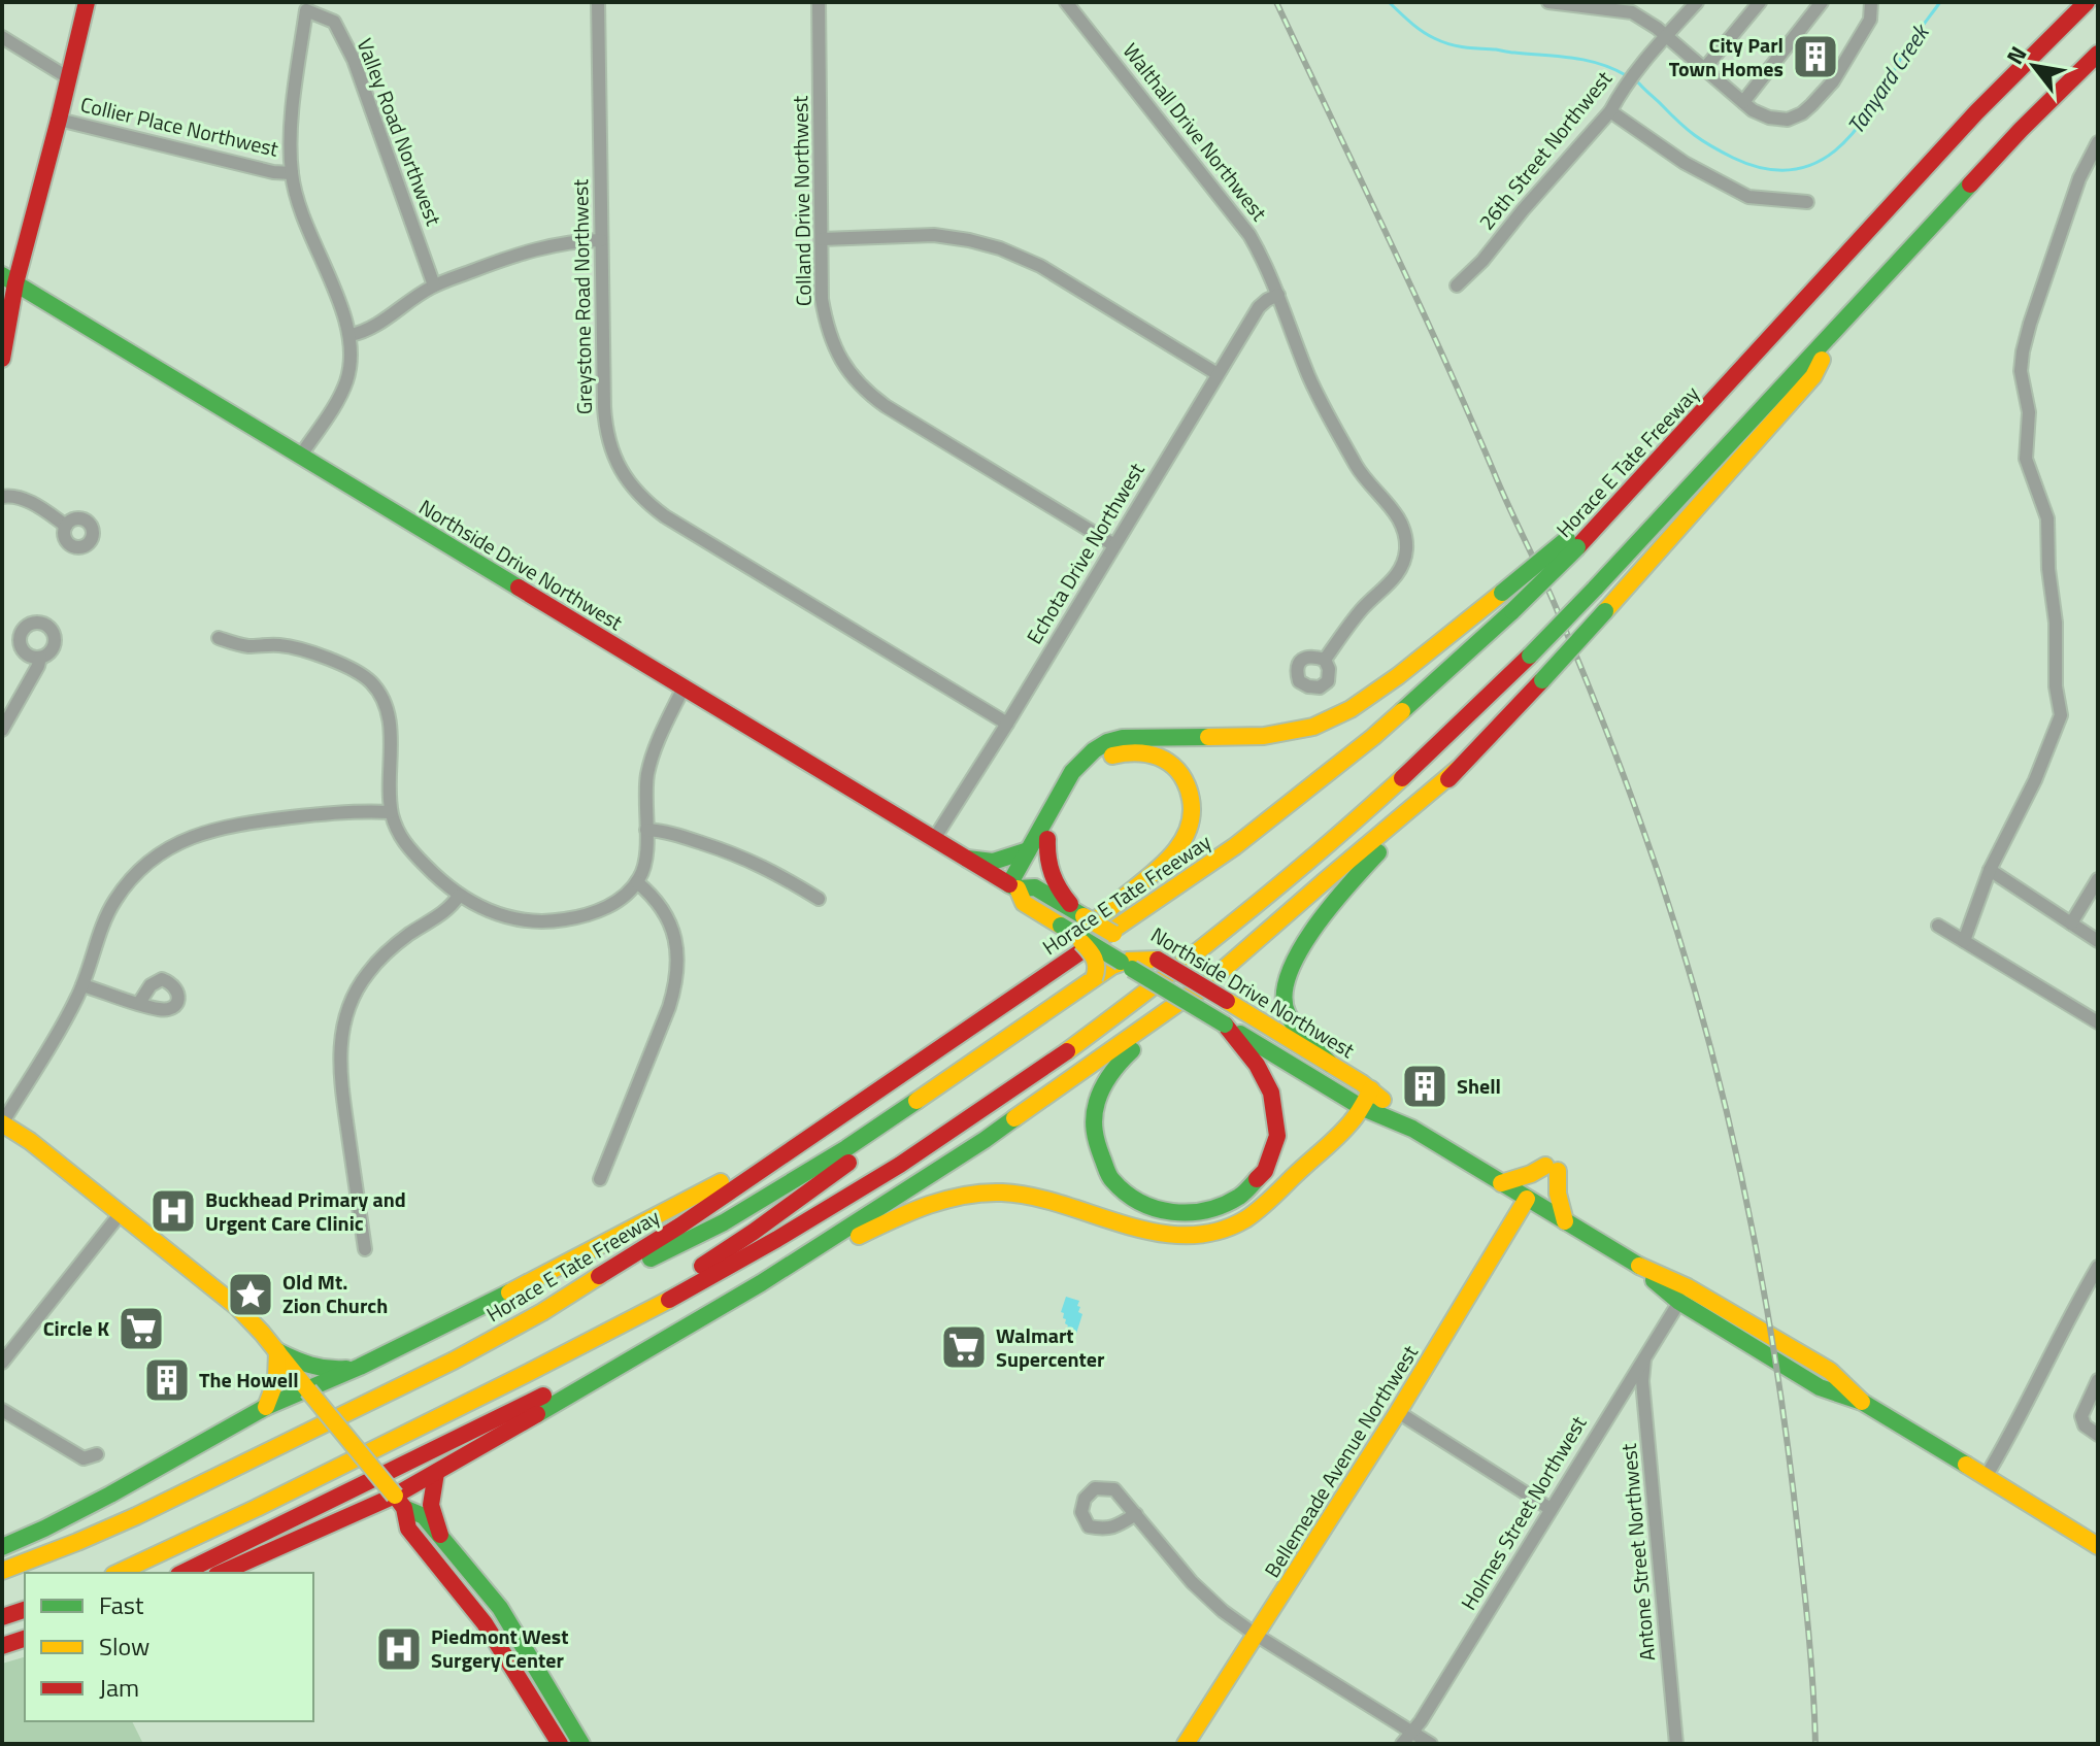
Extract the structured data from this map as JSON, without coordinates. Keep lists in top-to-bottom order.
{
  "streets": {
    "main road": ["Horace E Tate Freeway", "Northside Drive Northwest", "Bellemeade Avenue Northwest"],
    "street": [
      "Collier Place Northwest",
      "Valley Road Northwest",
      "Walthall Drive Northwest",
      "26th Street Northwest",
      "Colland Drive Northwest",
      "Greystone Road Northwest",
      "Echota Drive Northwest",
      "Holmes Street Northwest",
      "Antone Street Northwest"
    ]
  },
  "crossings": [
    ["Collier Place Northwest", "Valley Road Northwest"],
    ["Walthall Drive Northwest", "Echota Drive Northwest"],
    ["Colland Drive Northwest", "Echota Drive Northwest"],
    ["Greystone Road Northwest", "Echota Drive Northwest"],
    ["Echota Drive Northwest", "Northside Drive Northwest"],
    ["Northside Drive Northwest", "Bellemeade Avenue Northwest"],
    ["Northside Drive Northwest", "Holmes Street Northwest"],
    ["Holmes Street Northwest", "Antone Street Northwest"]
  ],
  "water": ["Tanyard Creek"],
  "places": {
    "building": ["City Parl Town Homes", "Shell", "The Howell"],
    "hospital": ["Buckhead Primary and Urgent Care Clinic", "Piedmont West Surgery Center"],
    "place": ["Old Mt. Zion Church"],
    "supermarket": ["Circle K", "Walmart Supercenter"]
  },
  "legend": ["Fast", "Slow", "Jam"],
  "north": "top left"
}
